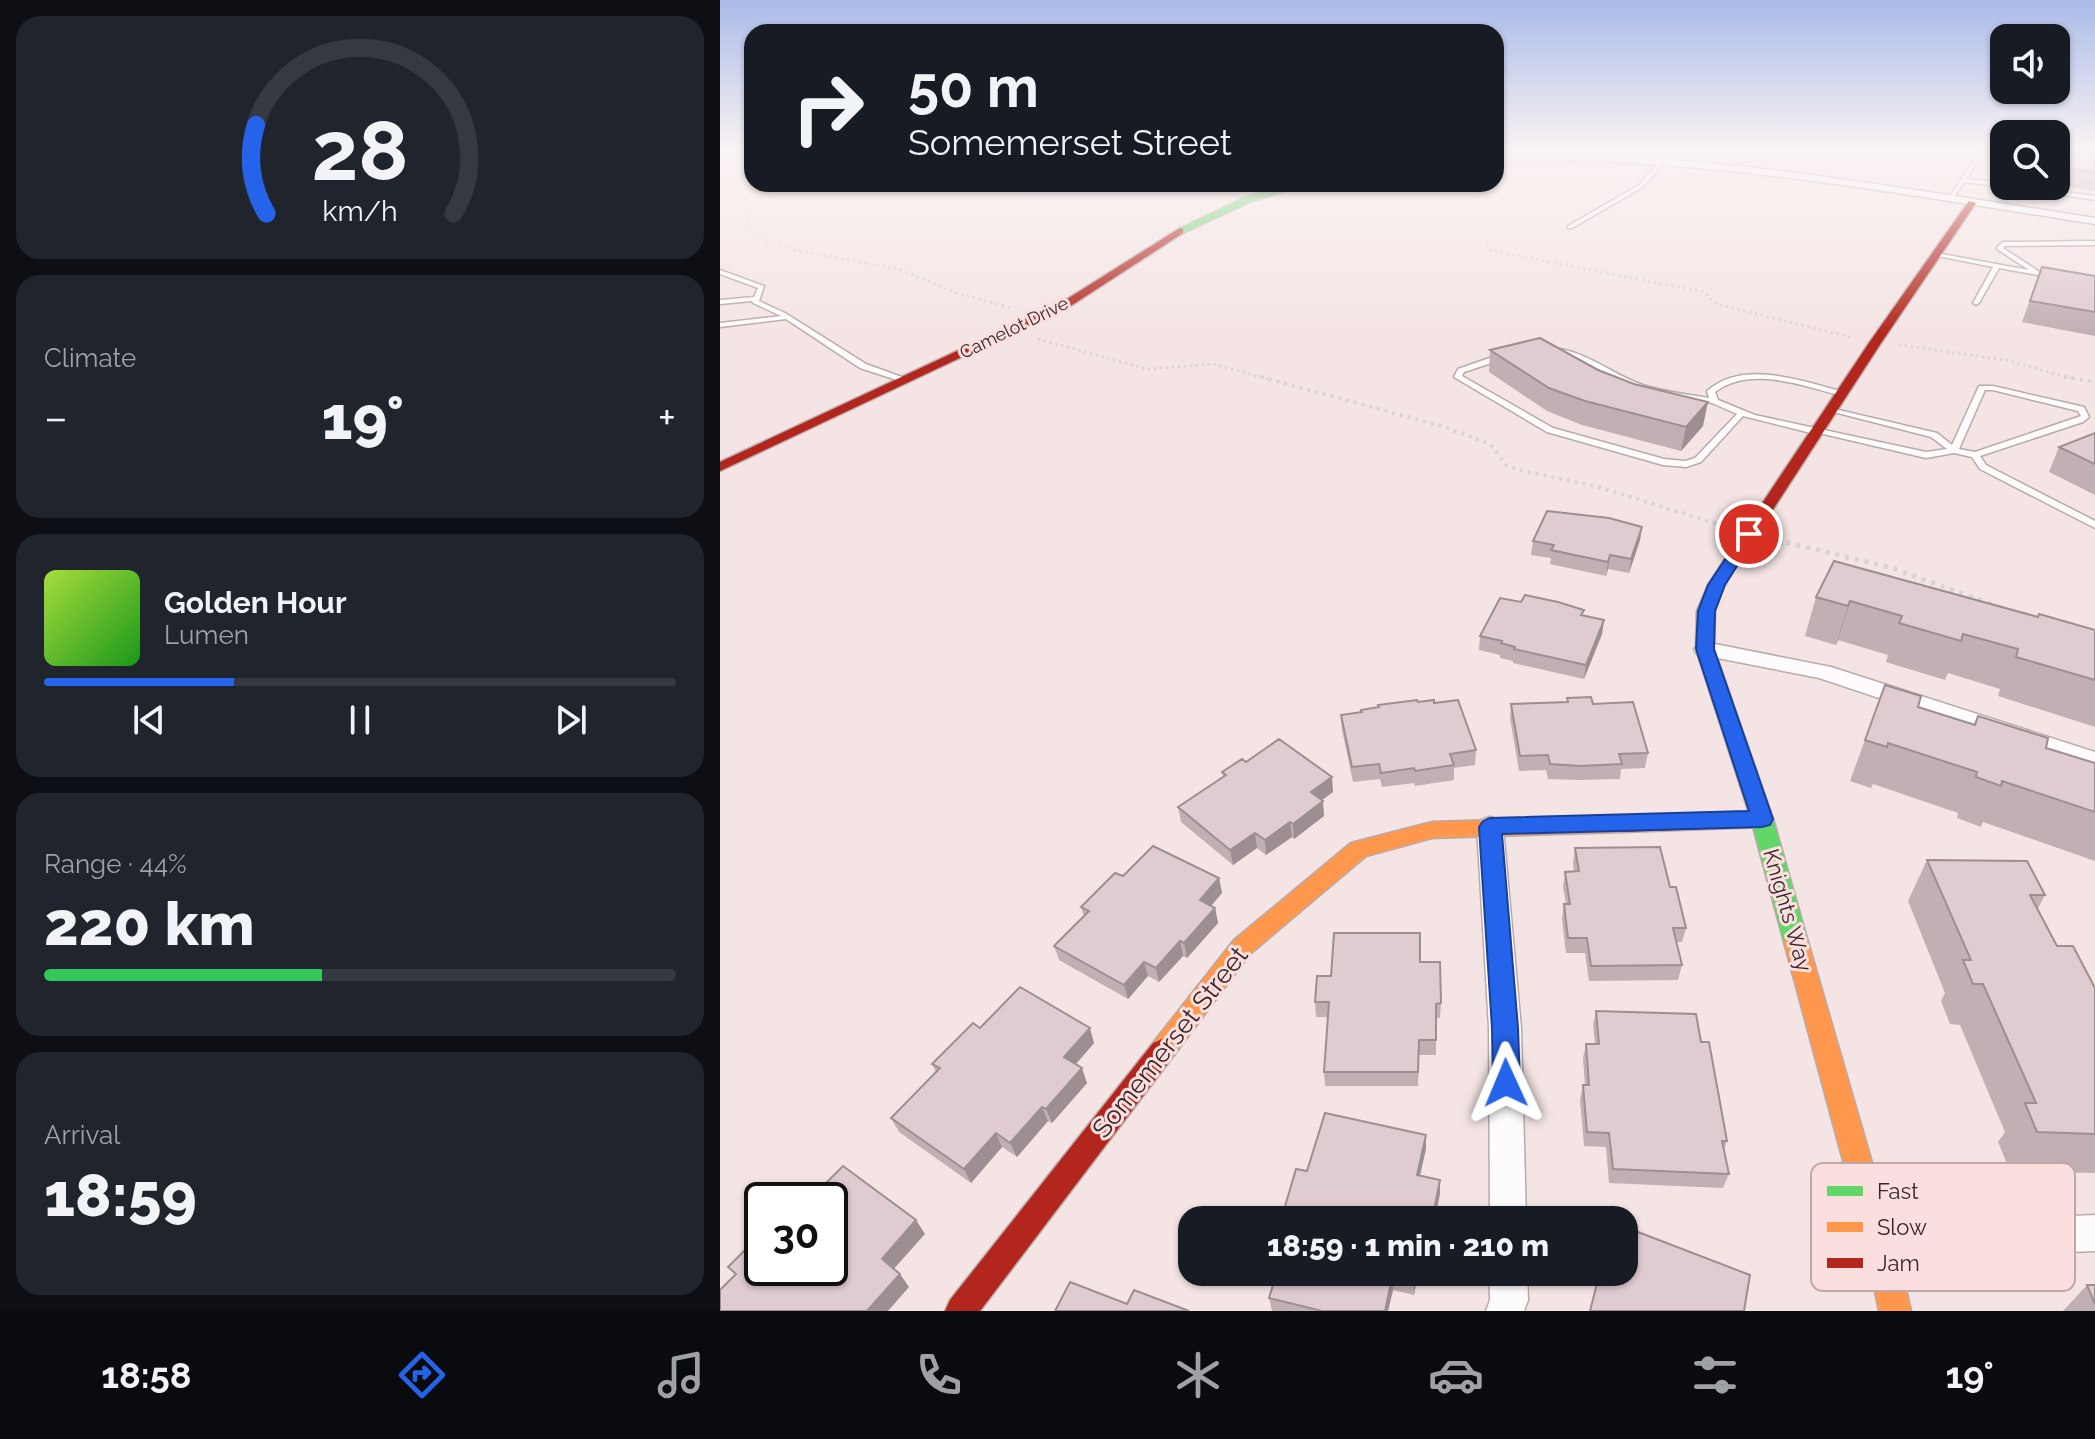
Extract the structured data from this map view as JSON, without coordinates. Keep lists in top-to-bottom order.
{
  "streets": {
    "street": ["Camelot Drive", "Knights Way", "Somemerset Street"]
  },
  "crossings": [
    ["Knights Way", "Somemerset Street"]
  ],
  "legend": ["Fast", "Slow", "Jam"],
  "page": {
    "turn": ["50 m", "Somemerset Street"],
    "tile": [
      "Climate",
      ["Range · 44%", "220 km"],
      ["Arrival", "18:59"]
    ],
    "heat": ["−", "19°", "+"],
    "song": ["Golden Hour", "Lumen"],
    "limit": "30",
    "trip": "18:59 · 1 min · 210 m",
    "tabs": ["18:58", "19°"],
    "gauge": ["28", "km/h"]
  }
}
